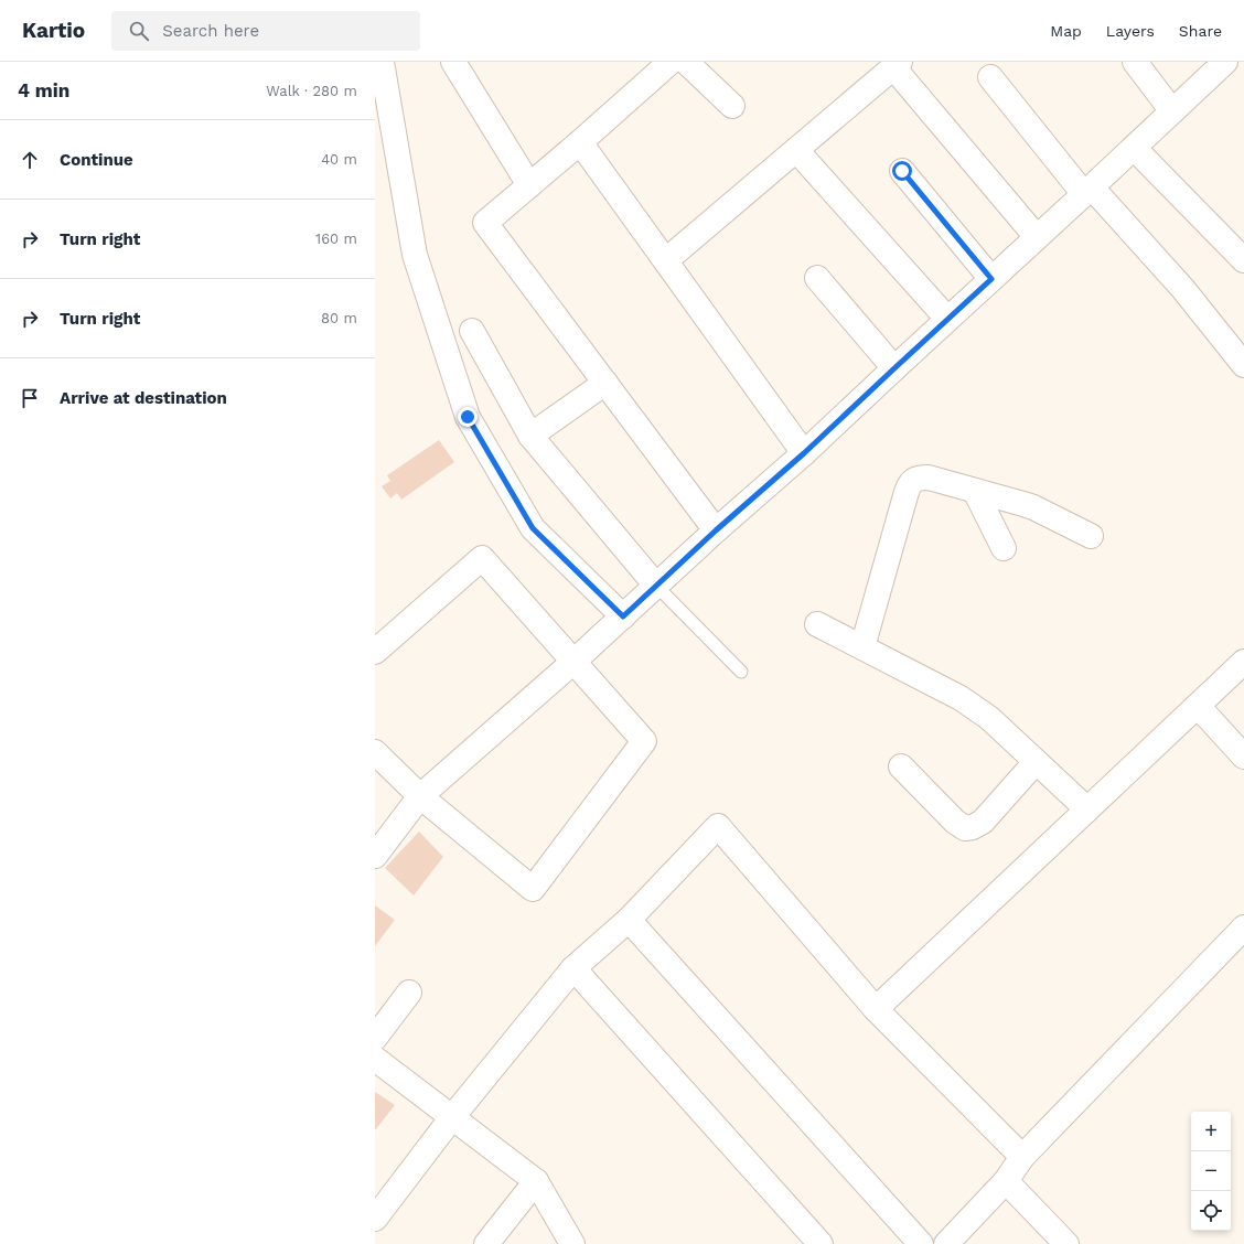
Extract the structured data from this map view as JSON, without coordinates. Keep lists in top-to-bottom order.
{
  "page": {
    "header": "Kartio",
    "search": "Search here",
    "nav": ["Map", "Layers", "Share"],
    "heading": ["4 min", "Walk · 280 m"],
    "list": [
      ["Continue", "40 m"],
      ["Turn right", "160 m"],
      ["Turn right", "80 m"],
      "Arrive at destination"
    ],
    "map_buttons": ["+", "−"]
  }
}
